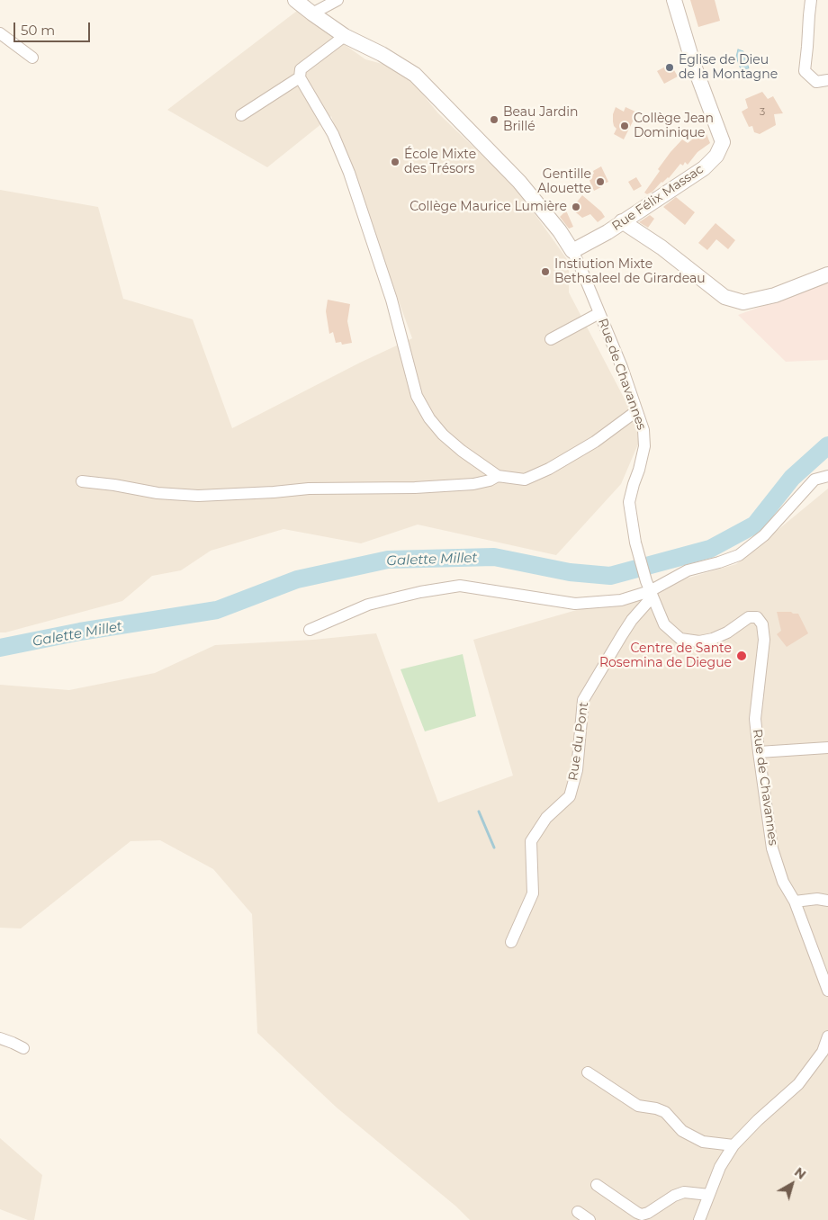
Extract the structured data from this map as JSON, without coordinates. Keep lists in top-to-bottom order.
{
  "streets": {
    "street": ["Rue Félix Massac", "Rue de Chavannes", "Rue du Pont"]
  },
  "crossings": [
    ["Rue Félix Massac", "Rue de Chavannes"],
    ["Rue de Chavannes", "Rue du Pont"]
  ],
  "water": ["Galette Millet"],
  "places": [
    "Eglise de Dieu de la Montagne",
    "Beau Jardin Brillé",
    "Collège Jean Dominique",
    "École Mixte des Trésors",
    "Gentille Alouette",
    "Collège Maurice Lumière",
    "Instiution Mixte Bethsaleel de Girardeau",
    "Centre de Sante Rosemina de Diegue"
  ],
  "house_numbers": ["3"],
  "scale_bar": "50 m",
  "north": "top right"
}
